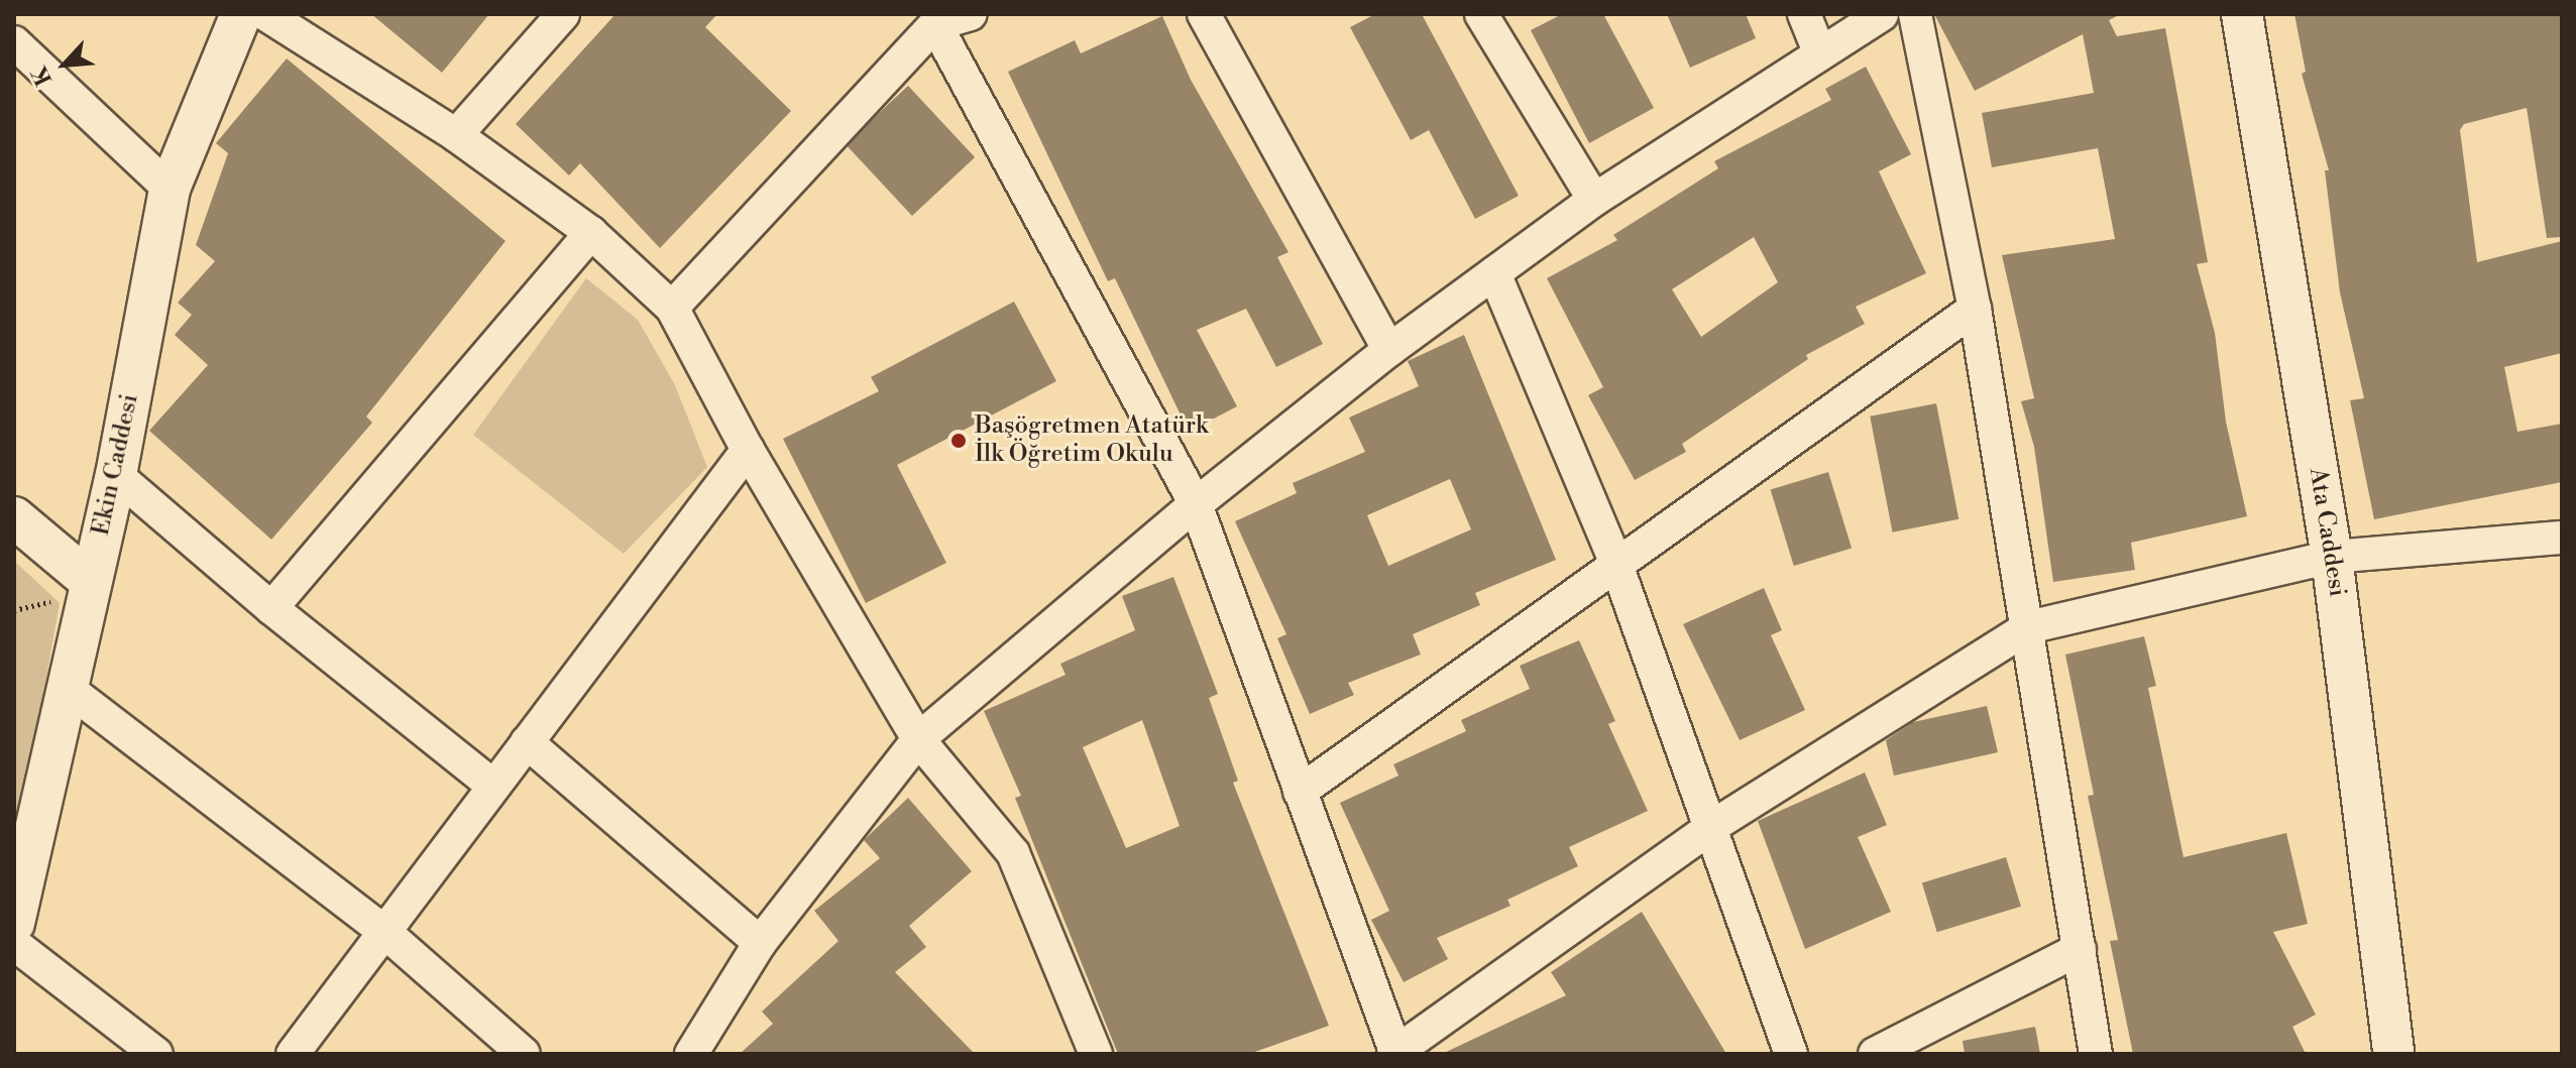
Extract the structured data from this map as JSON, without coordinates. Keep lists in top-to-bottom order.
{
  "streets": {
    "street": ["Ekin Caddesi", "Ata Caddesi"]
  },
  "places": ["Başögretmen Atatürk İlk Öğretim Okulu"],
  "north": "bottom left"
}
